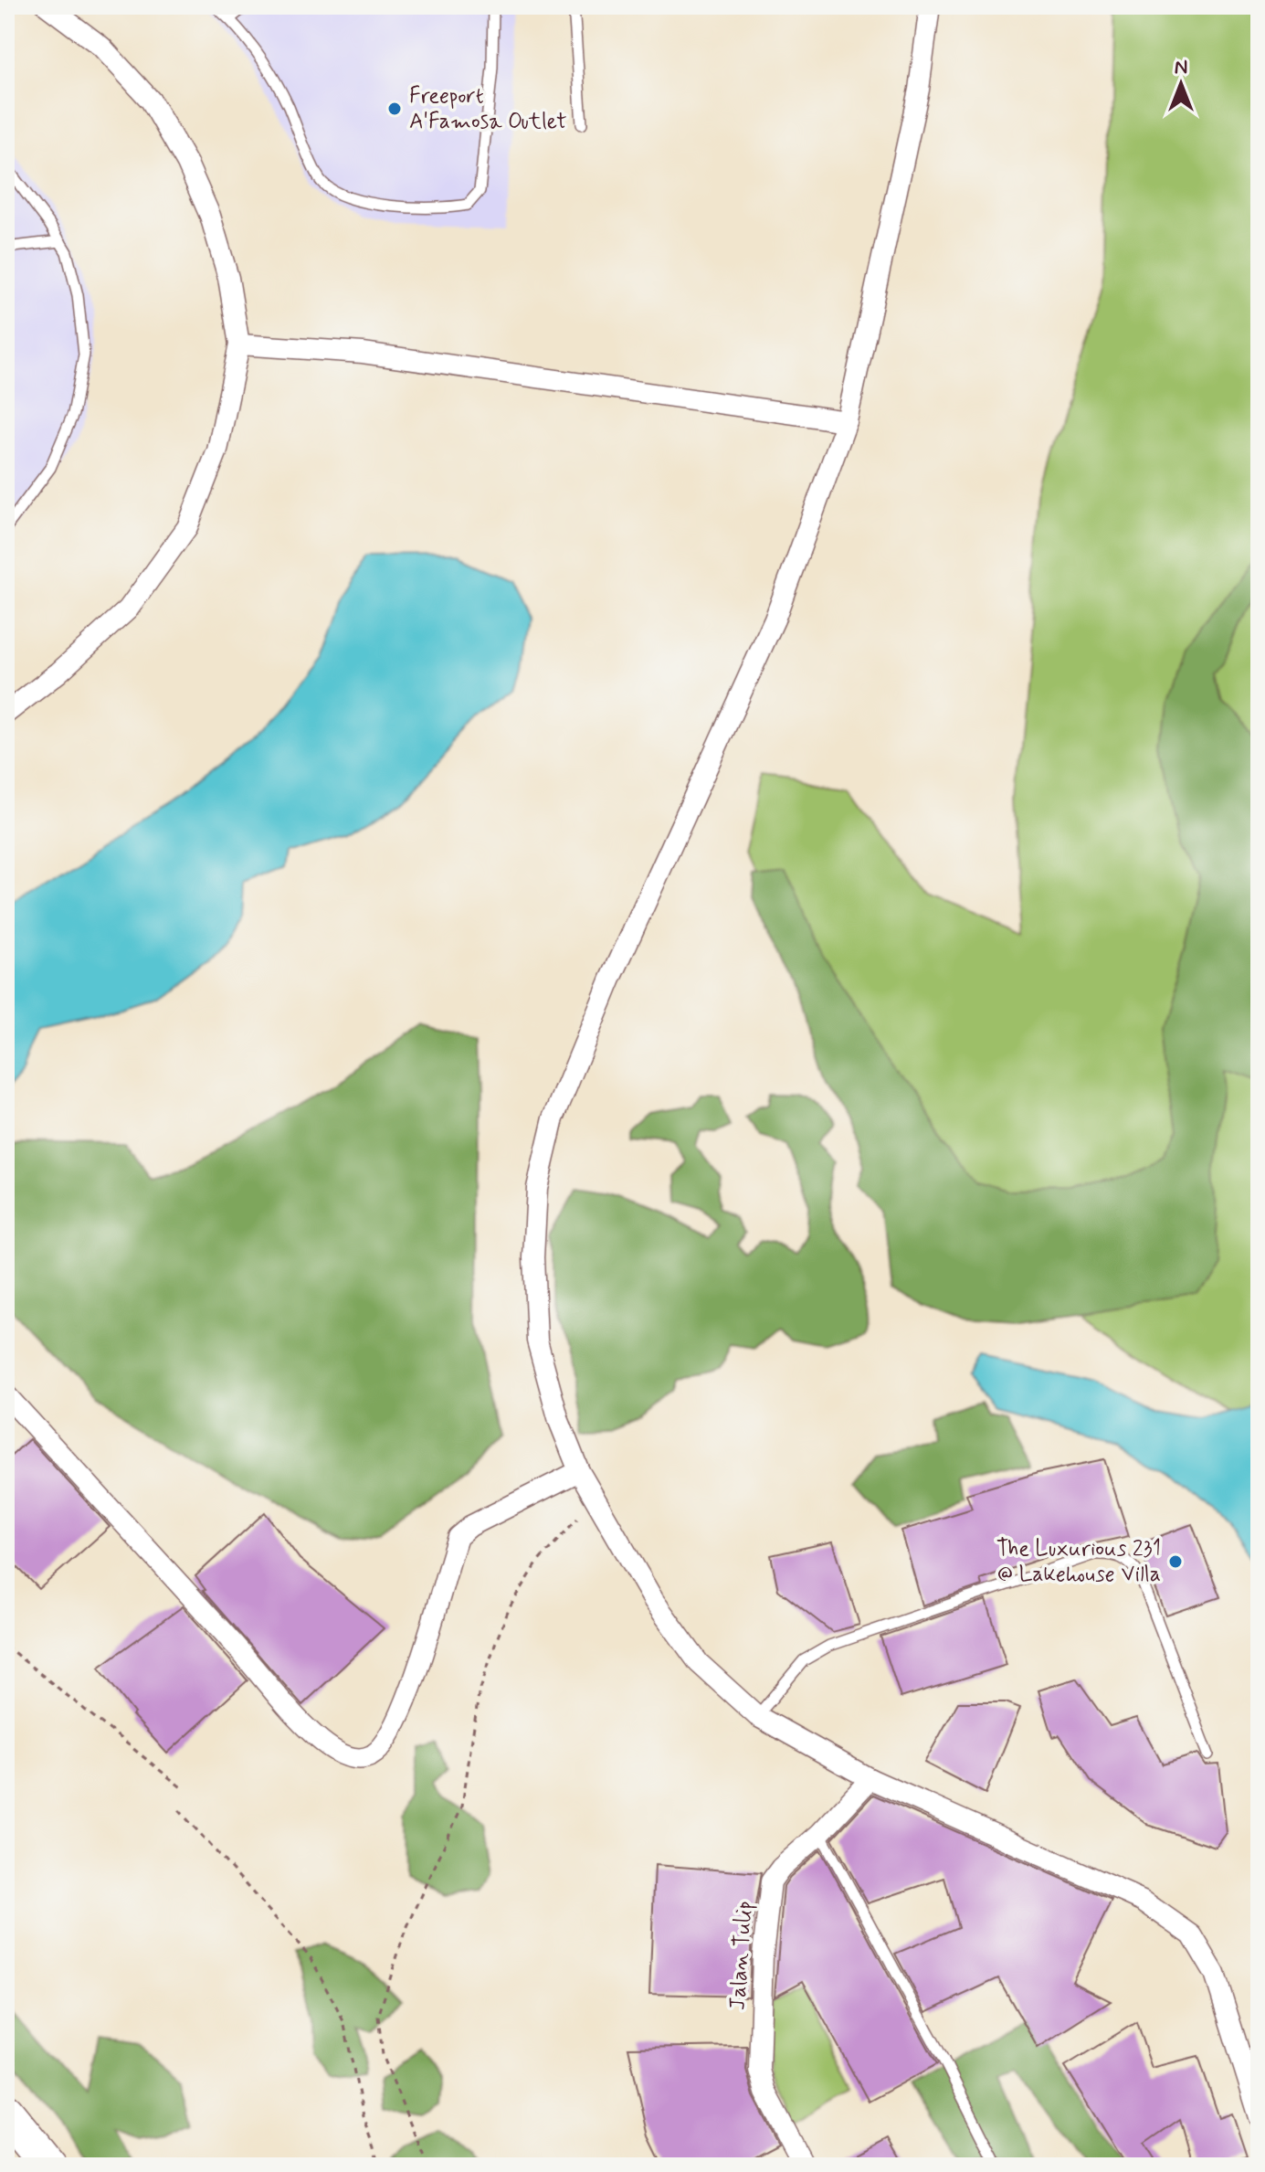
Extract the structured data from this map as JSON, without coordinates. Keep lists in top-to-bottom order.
{
  "streets": {
    "street": ["Jalan Tulip"]
  },
  "places": ["Freeport A'Famosa Outlet", "The Luxurious 231 @ Lakehouse Villa"],
  "north": "top"
}
